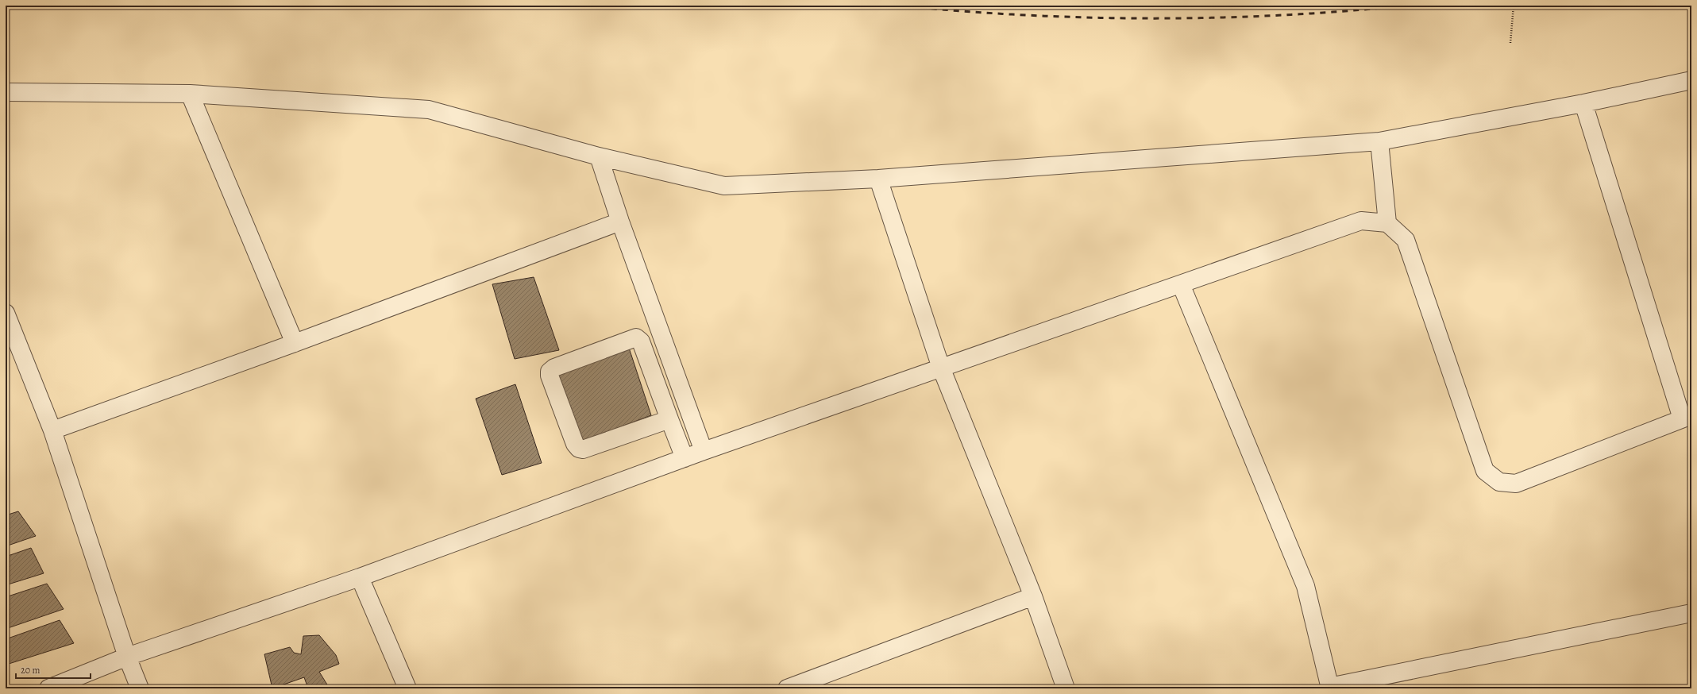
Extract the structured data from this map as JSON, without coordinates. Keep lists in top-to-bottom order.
{
  "scale_bar": "20 m"
}
